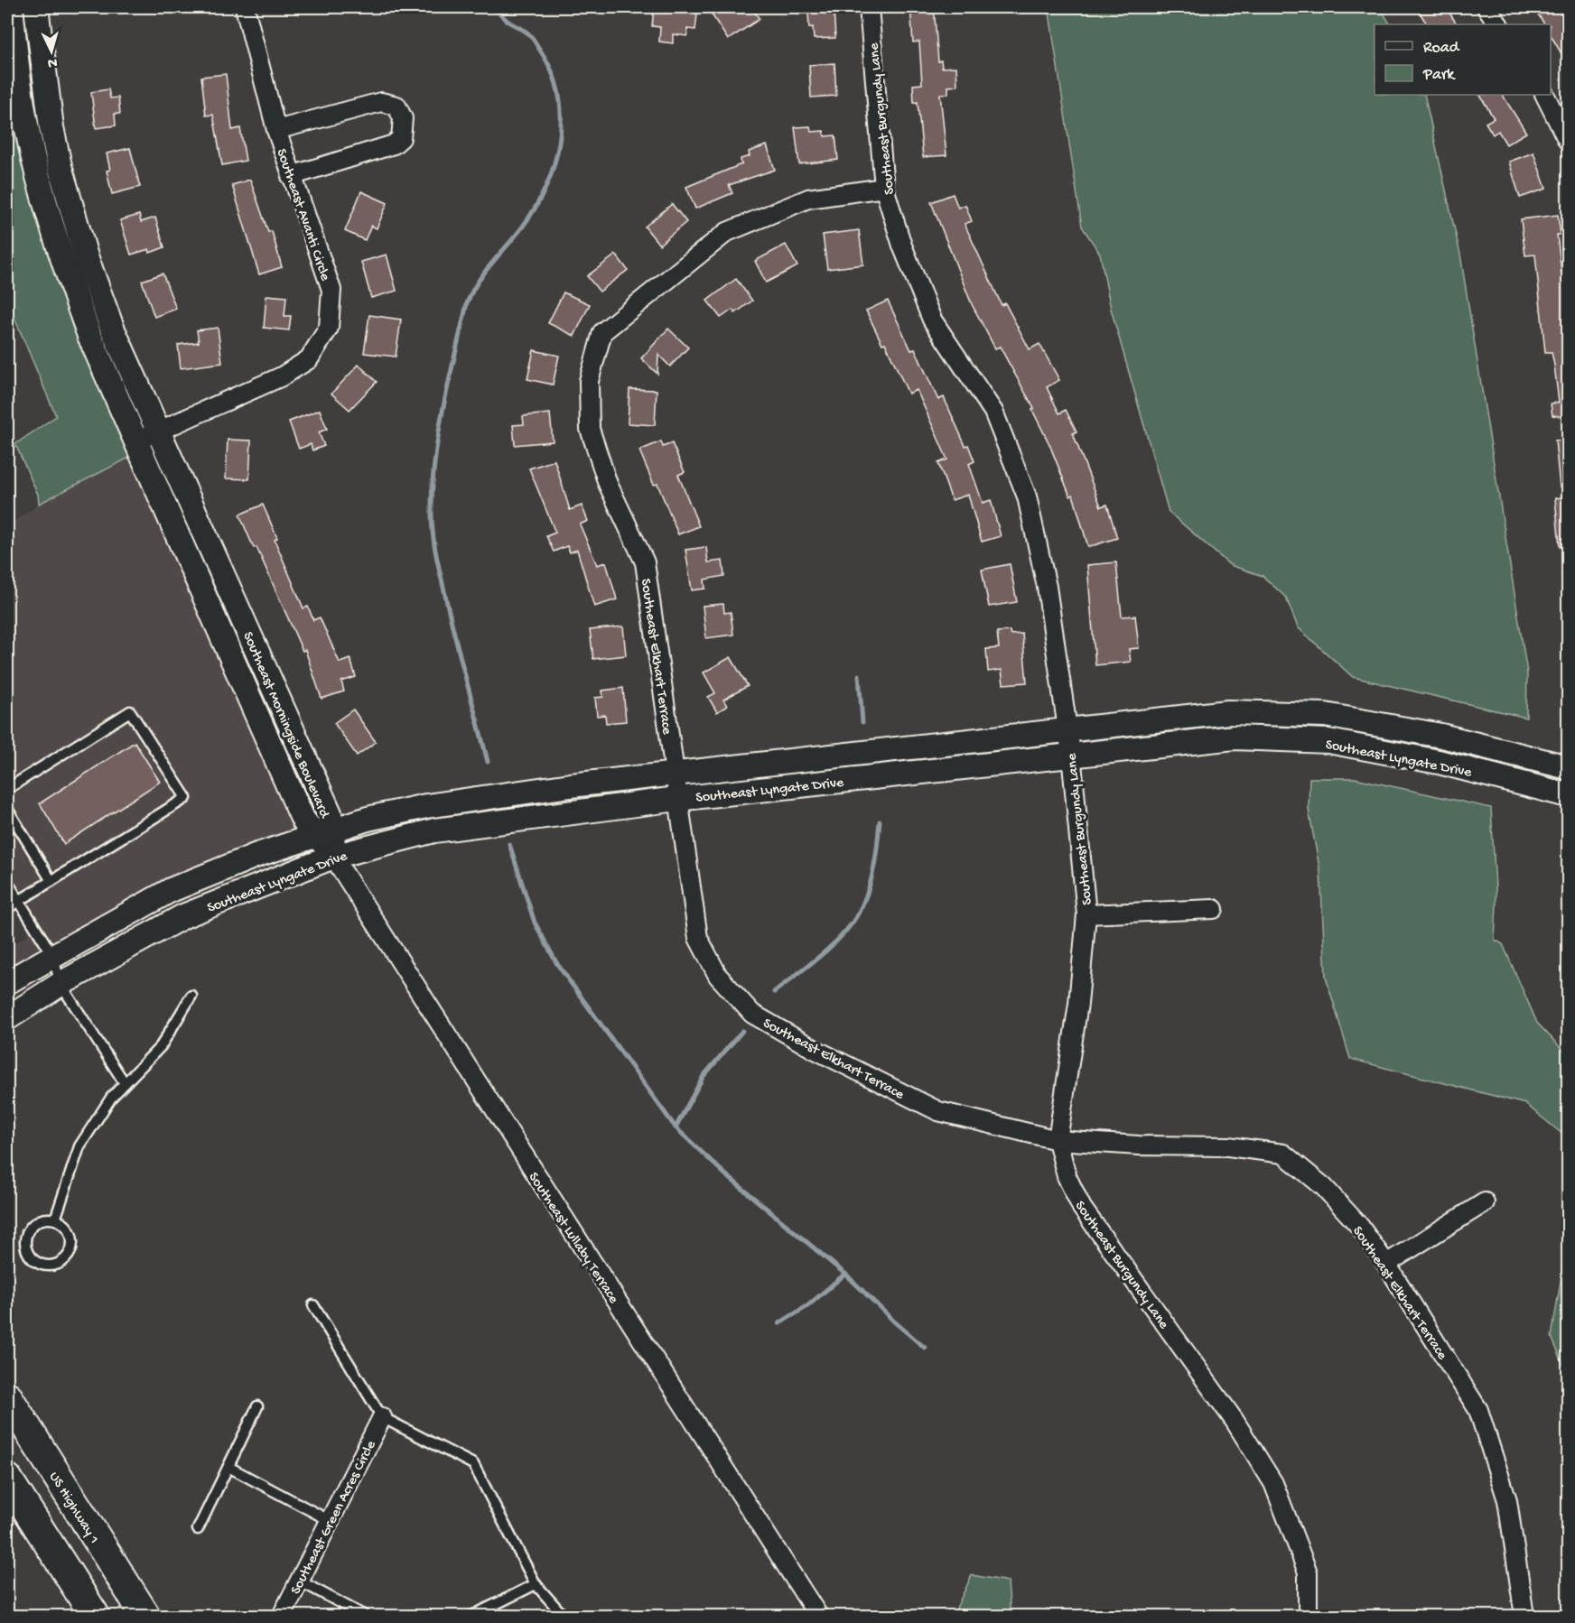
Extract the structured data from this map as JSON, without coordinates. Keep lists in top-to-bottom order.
{
  "streets": {
    "main road": ["US Highway 1"],
    "street": [
      "Southeast Burgundy Lane",
      "Southeast Avanti Circle",
      "Southeast Elkhart Terrace",
      "Southeast Morningside Boulevard",
      "Southeast Lyngate Drive",
      "Southeast Lullaby Terrace",
      "Southeast Green Acres Circle"
    ]
  },
  "crossings": [
    ["Southeast Burgundy Lane", "Southeast Elkhart Terrace"],
    ["Southeast Burgundy Lane", "Southeast Lyngate Drive"],
    ["Southeast Avanti Circle", "Southeast Morningside Boulevard"],
    ["Southeast Elkhart Terrace", "Southeast Lyngate Drive"],
    ["Southeast Morningside Boulevard", "Southeast Lyngate Drive"],
    ["Southeast Morningside Boulevard", "Southeast Lullaby Terrace"],
    ["Southeast Lyngate Drive", "Southeast Lullaby Terrace"]
  ],
  "legend": ["Road", "Park"],
  "north": "bottom"
}
